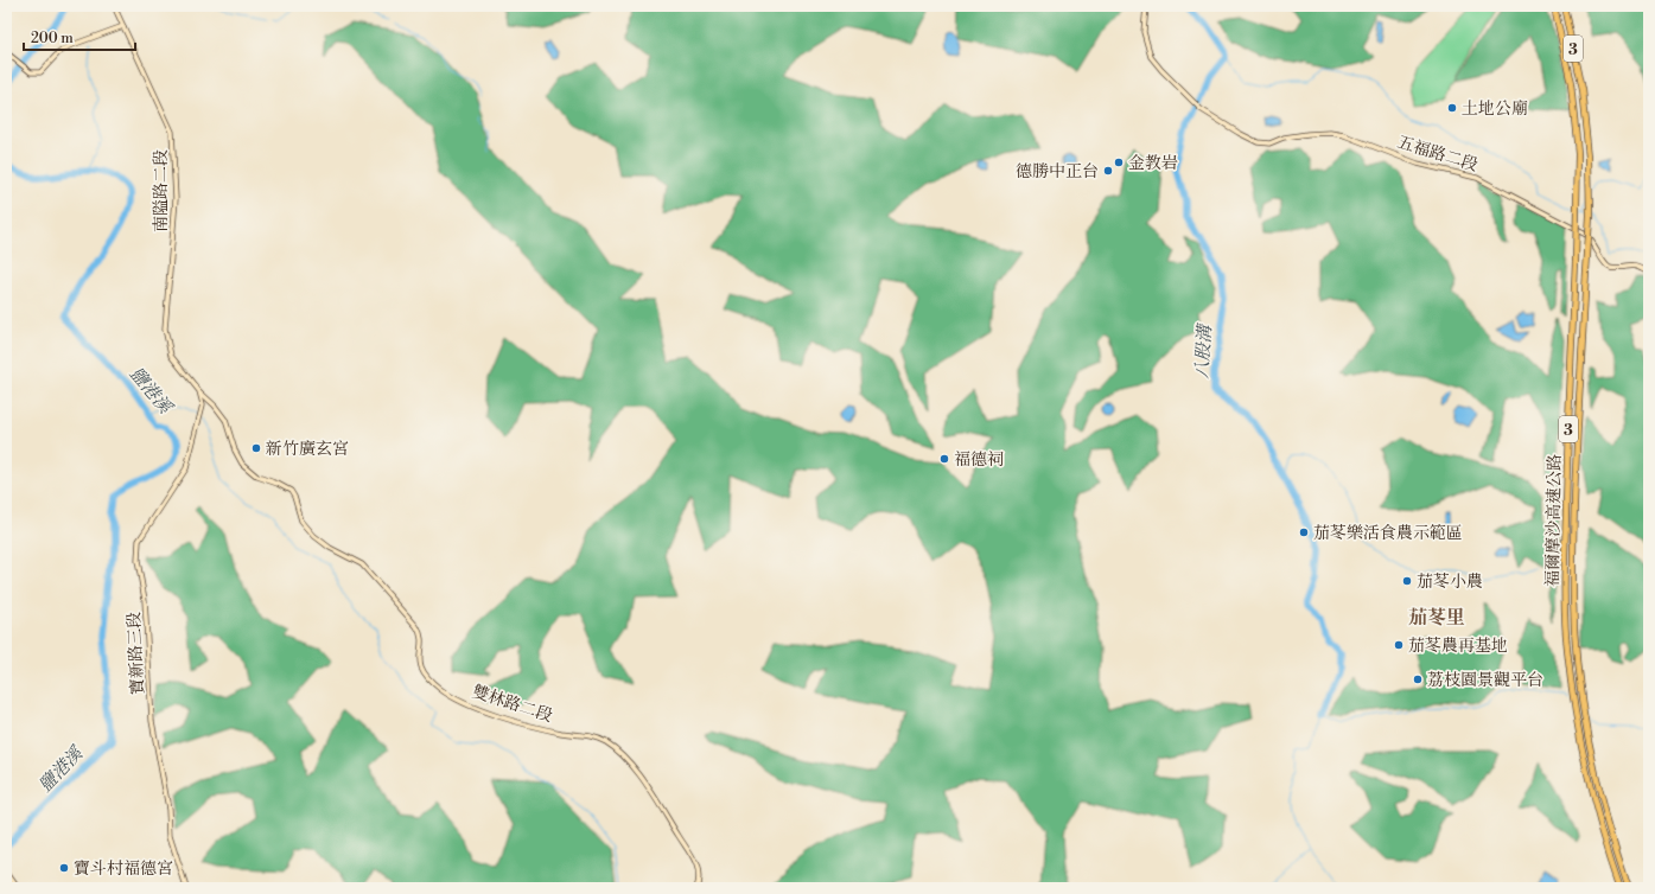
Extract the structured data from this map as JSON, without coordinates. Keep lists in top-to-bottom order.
{
  "streets": {
    "highway": ["3", "福爾摩沙高速公路"],
    "street": [
      "五福路二段",
      "南隘路二段",
      "寶新路三段",
      "雙林路二段"
    ]
  },
  "crossings": [
    ["南隘路二段", "寶新路三段"],
    ["南隘路二段", "雙林路二段"],
    ["寶新路三段", "雙林路二段"]
  ],
  "districts": ["茄苳里"],
  "water": ["八股溝", "鹽港溪"],
  "places": [
    "土地公廟",
    "金教岩",
    "德勝中正台",
    "新竹廣玄宮",
    "福德祠",
    "茄苳樂活食農示範區",
    "茄苳小農",
    "茄苳農再基地",
    "荔枝園景觀平台",
    "寶斗村福德宮"
  ],
  "scale_bar": "200 m"
}
